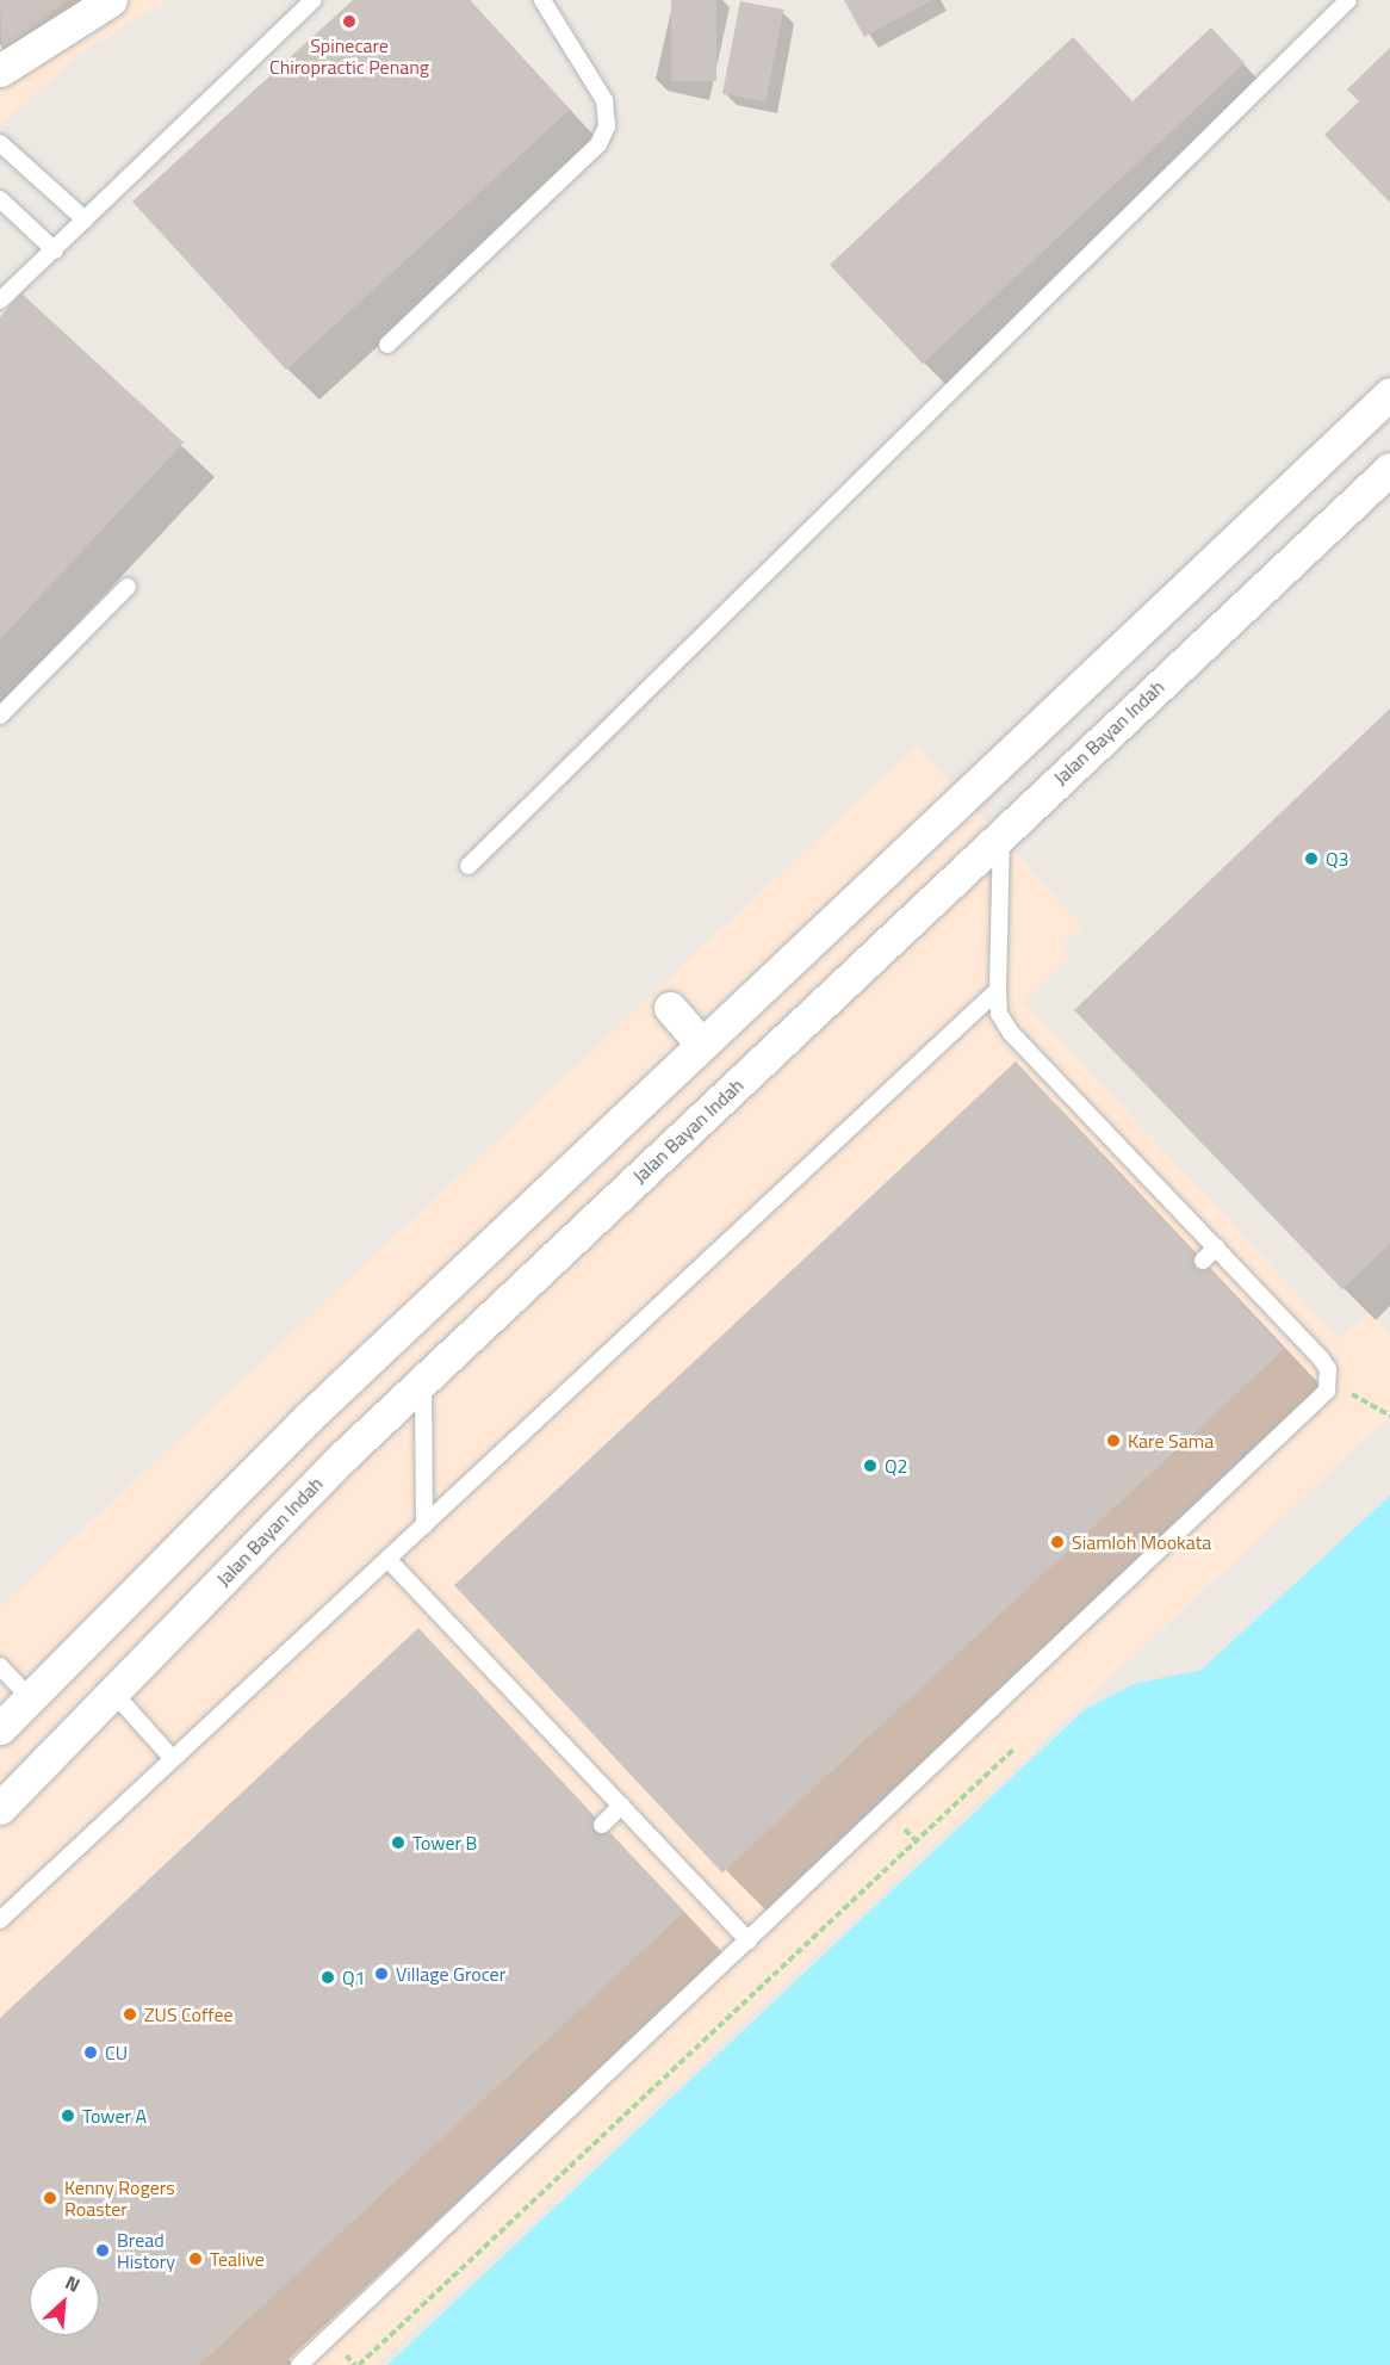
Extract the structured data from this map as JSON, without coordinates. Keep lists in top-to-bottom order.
{
  "streets": {
    "street": ["Jalan Bayan Indah"]
  },
  "places": [
    "Spinecare Chiropractic Penang",
    "Q3",
    "Kare Sama",
    "Q2",
    "Siamloh Mookata",
    "Tower B",
    "Village Grocer",
    "Q1",
    "ZUS Coffee",
    "CU",
    "Tower A",
    "Kenny Rogers Roaster",
    "Bread History",
    "Tealive"
  ],
  "north": "top right"
}
